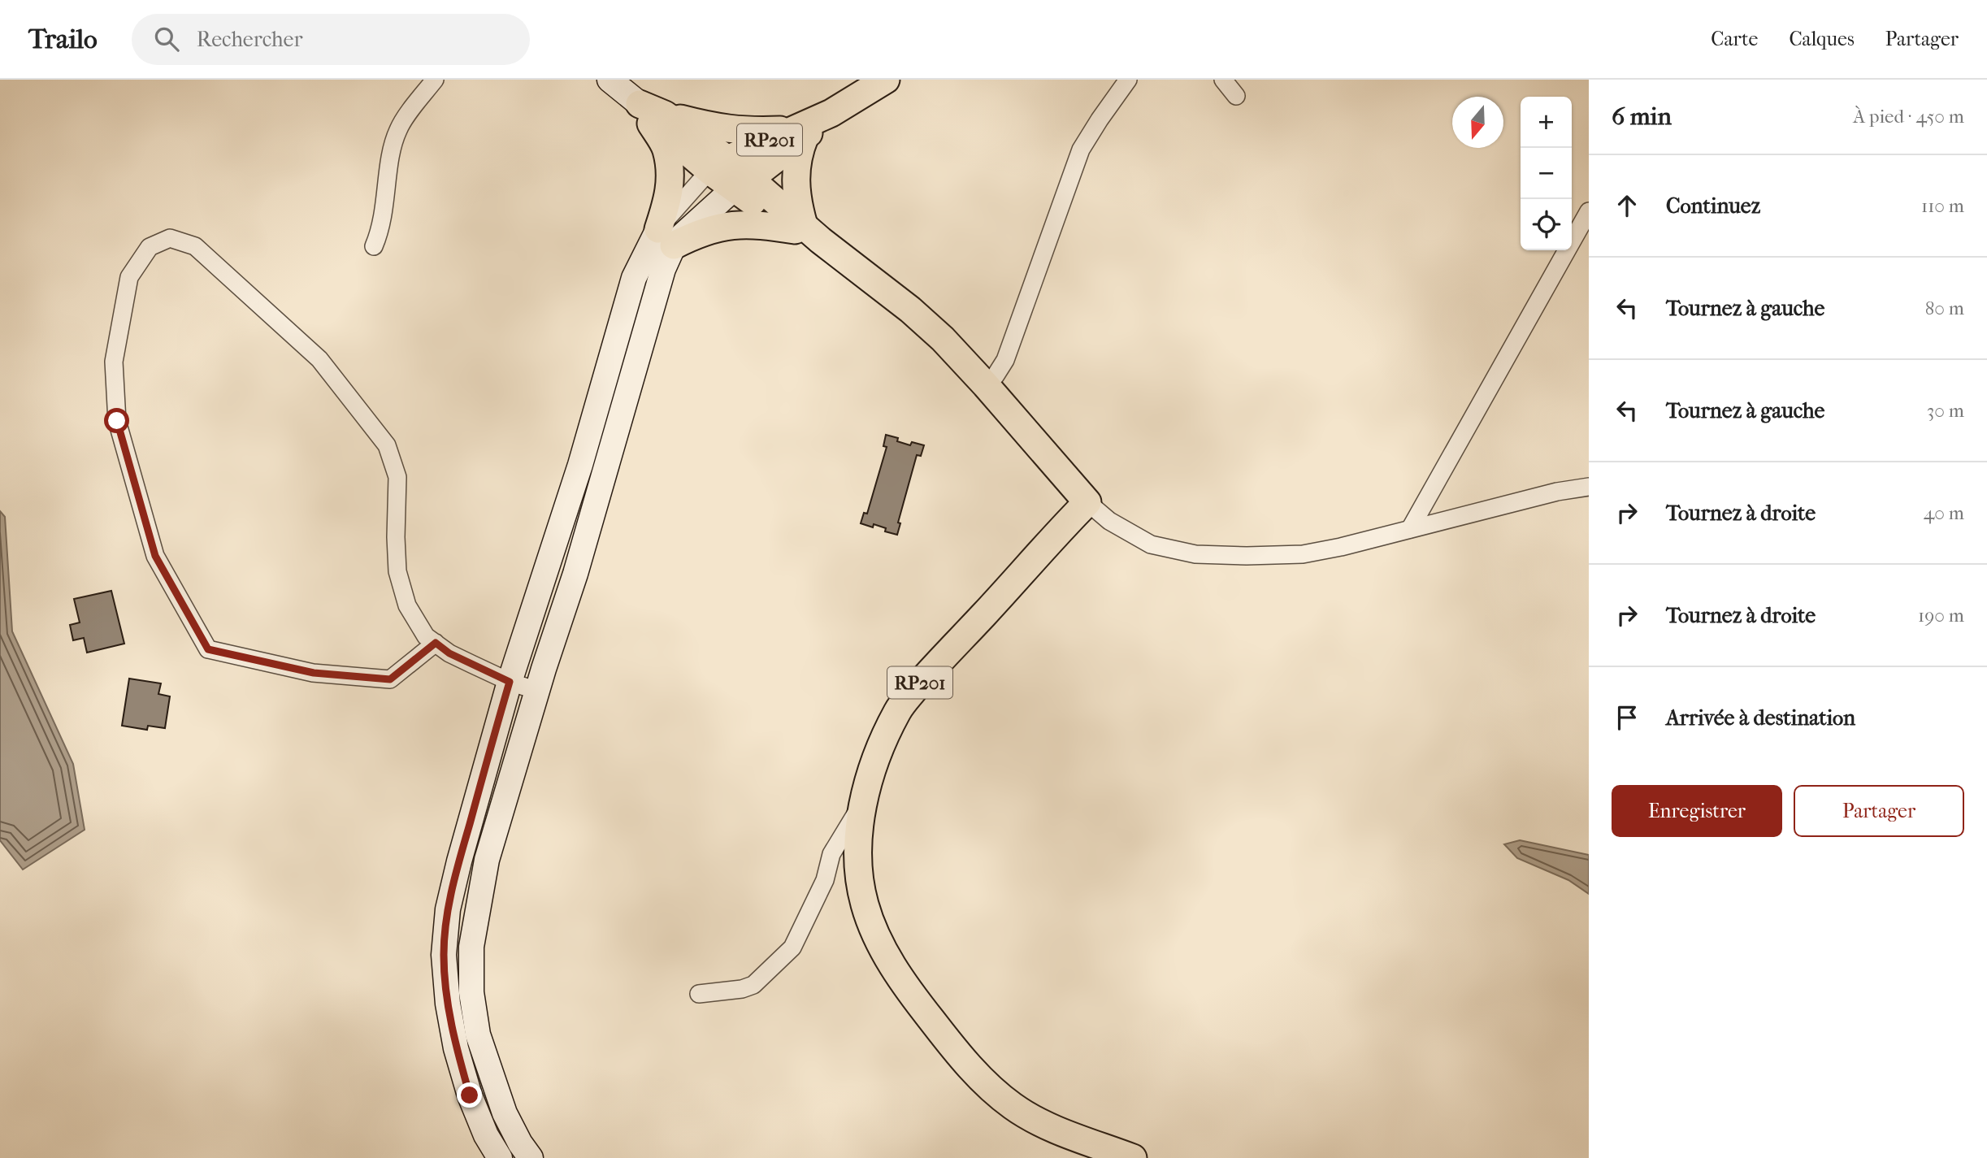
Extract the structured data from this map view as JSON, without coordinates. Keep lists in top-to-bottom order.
{
  "streets": {
    "main road": ["RP201"]
  },
  "north": "bottom",
  "page": {
    "header": "Trailo",
    "search": "Rechercher",
    "nav": ["Carte", "Calques", "Partager"],
    "heading": ["6 min", "À pied · 450 m"],
    "map_buttons": ["+", "−"],
    "list": [
      ["Continuez", "110 m"],
      ["Tournez à gauche", "80 m"],
      ["Tournez à gauche", "30 m"],
      ["Tournez à droite", "40 m"],
      ["Tournez à droite", "190 m"],
      "Arrivée à destination"
    ],
    "buttons": ["Enregistrer", "Partager"]
  }
}
